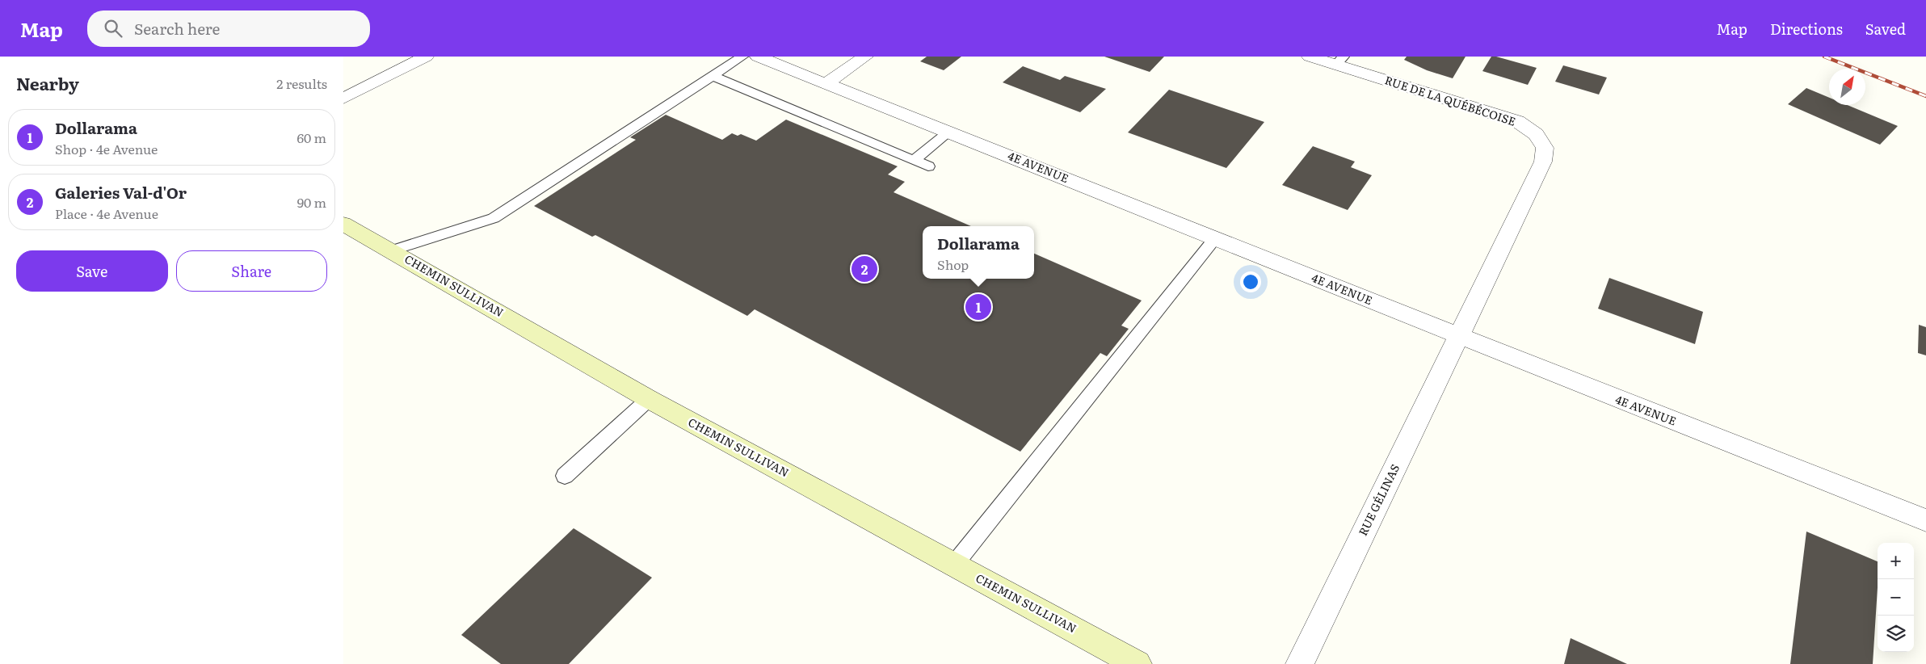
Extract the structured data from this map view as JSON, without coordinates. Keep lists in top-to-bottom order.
{
  "streets": {
    "street": [
      "RUE DE LA QUÉBÉCOISE",
      "4E AVENUE",
      "CHEMIN SULLIVAN",
      "RUE GÉLINAS"
    ]
  },
  "crossings": [
    ["RUE DE LA QUÉBÉCOISE", "4E AVENUE"],
    ["RUE DE LA QUÉBÉCOISE", "RUE GÉLINAS"],
    ["4E AVENUE", "RUE GÉLINAS"]
  ],
  "north": "top right",
  "page": {
    "header": "Map",
    "search": "Search here",
    "nav": ["Map", "Directions", "Saved"],
    "heading": ["Nearby", "2 results"],
    "list": [
      {
        "mark": "1",
        "name": "Dollarama",
        "note": "Shop · 4e Avenue",
        "value": "60 m"
      },
      {
        "mark": "2",
        "name": "Galeries Val-d'Or",
        "note": "Place · 4e Avenue",
        "value": "90 m"
      }
    ],
    "popup": ["Dollarama", "Shop"],
    "buttons": ["Save", "Share"],
    "pins": ["2", "1"],
    "map_buttons": ["+", "−"]
  }
}
